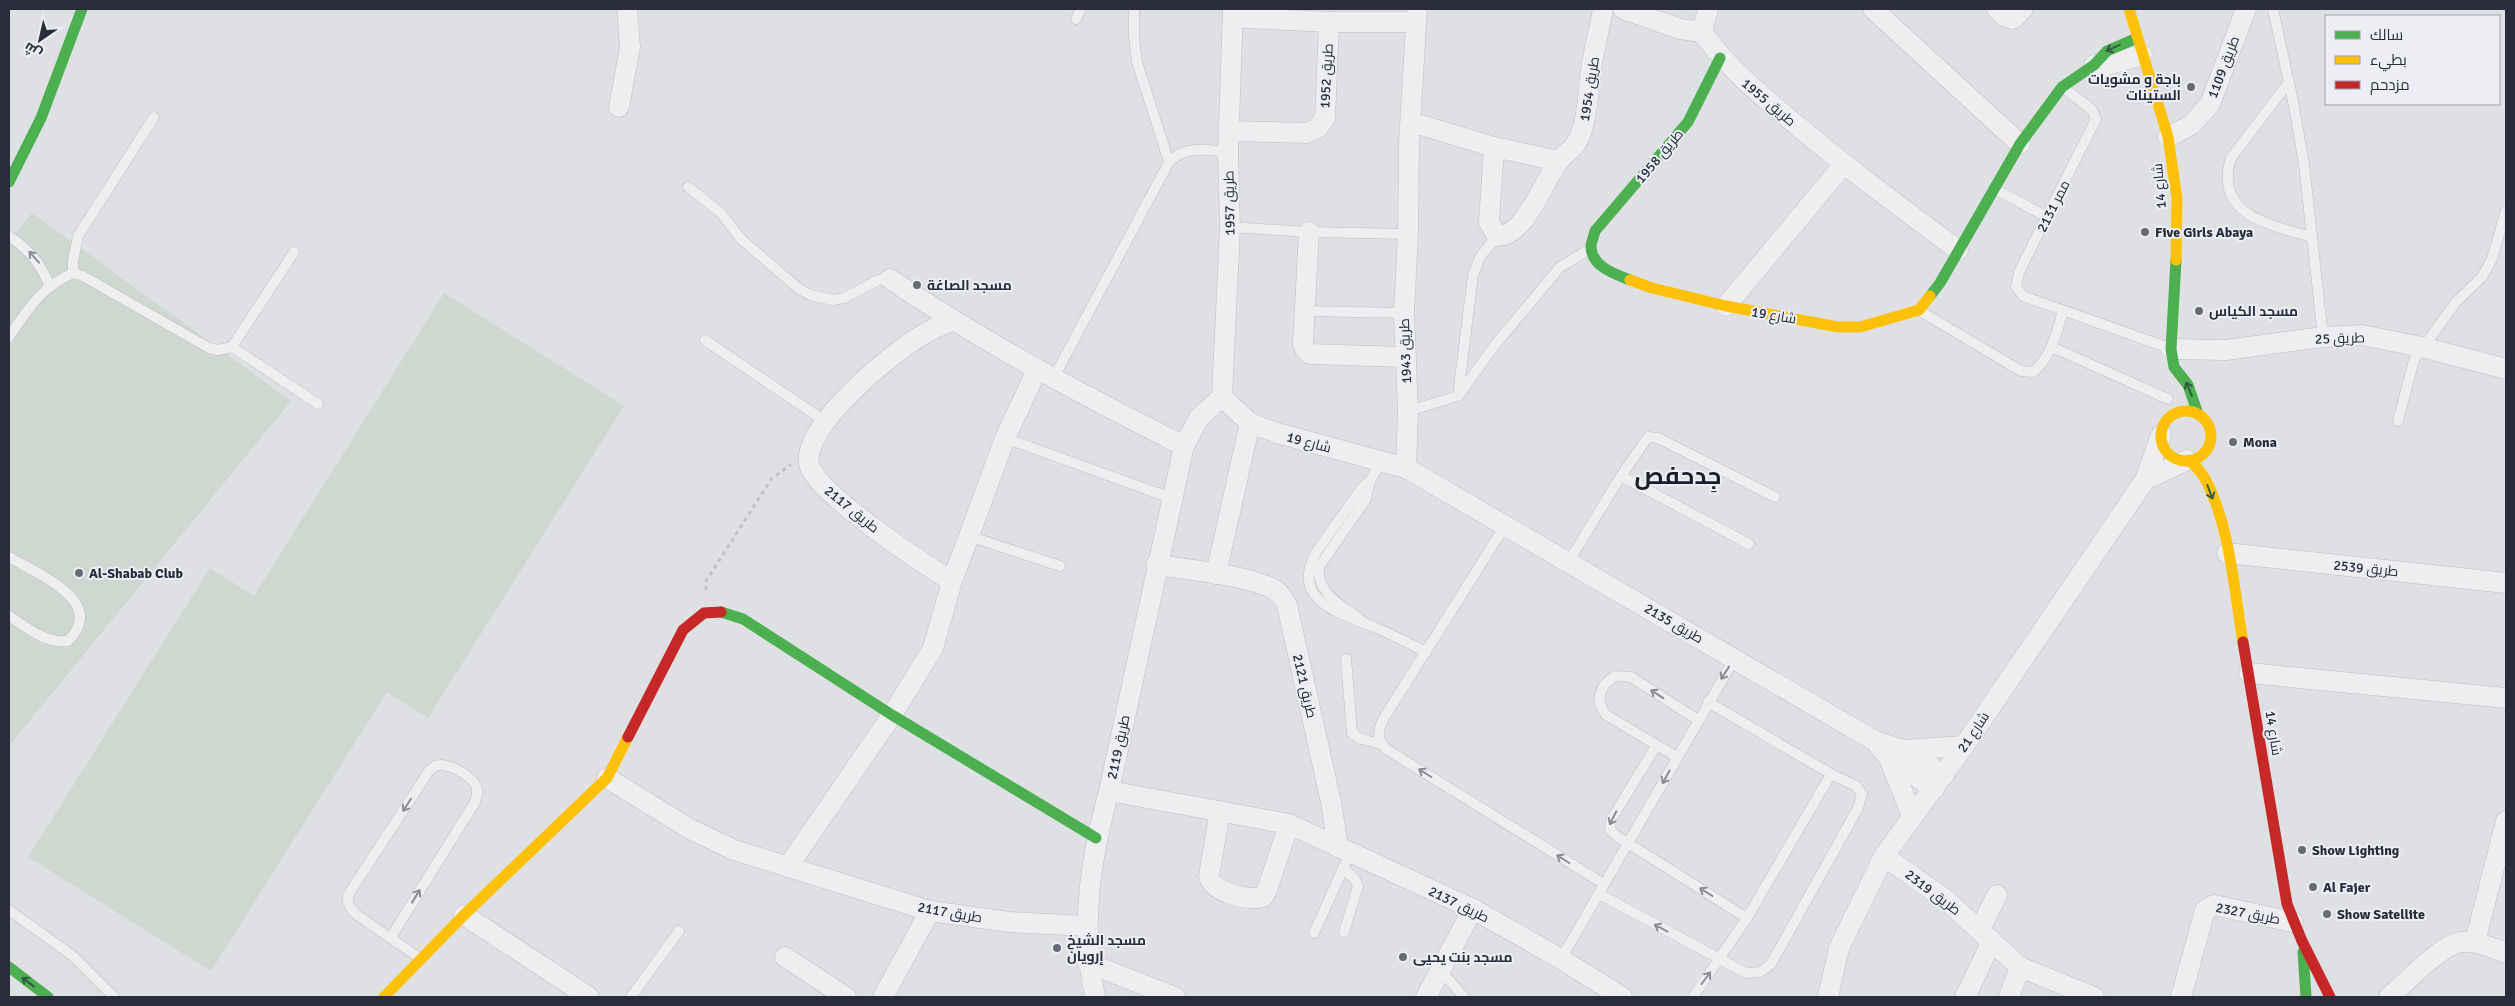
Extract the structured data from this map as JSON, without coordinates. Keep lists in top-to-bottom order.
{
  "streets": {
    "street": [
      "طريق 1109",
      "طريق 1952",
      "طريق 1954",
      "طريق 1955",
      "طريق 1958",
      "شارع 14",
      "طريق 1957",
      "شارع 19",
      "طريق 25",
      "طريق 1943",
      "طريق 2117",
      "طريق 2539",
      "طريق 2135",
      "طريق 2121",
      "شارع 21",
      "طريق 2119",
      "طريق 2319",
      "طريق 2137",
      "طريق 2327"
    ],
    "lane": ["ممر 2131"]
  },
  "crossings": [
    ["طريق 1109", "شارع 14"],
    ["طريق 1952", "طريق 1957"],
    ["طريق 1955", "طريق 1958"],
    ["طريق 1958", "شارع 19"],
    ["شارع 14", "ممر 2131"],
    ["شارع 14", "طريق 25"],
    ["شارع 14", "طريق 2539"],
    ["شارع 14", "شارع 21"],
    ["شارع 14", "طريق 2327"],
    ["طريق 1957", "شارع 19"],
    ["طريق 1957", "طريق 2119"],
    ["ممر 2131", "طريق 25"],
    ["شارع 19", "طريق 1943"],
    ["شارع 19", "طريق 2135"],
    ["شارع 19", "طريق 2119"],
    ["طريق 1943", "طريق 2135"],
    ["طريق 2117", "طريق 2119"],
    ["طريق 2121", "طريق 2119"],
    ["طريق 2121", "طريق 2137"],
    ["شارع 21", "طريق 2319"],
    ["طريق 2119", "طريق 2137"]
  ],
  "districts": ["جِدحفص"],
  "places": [
    "باجة و مشويات الستينات",
    "Five Girls Abaya",
    "مسجد الصاغة",
    "مسجد الكياس",
    "Mona",
    "Al-Shabab Club",
    "Show Lighting",
    "Al Fajer",
    "Show Satellite",
    "مسجد الشيخ إرويان",
    "مسجد بنت يحيى"
  ],
  "legend": ["سالك", "بطيء", "مزدحم"],
  "north": "bottom left"
}
